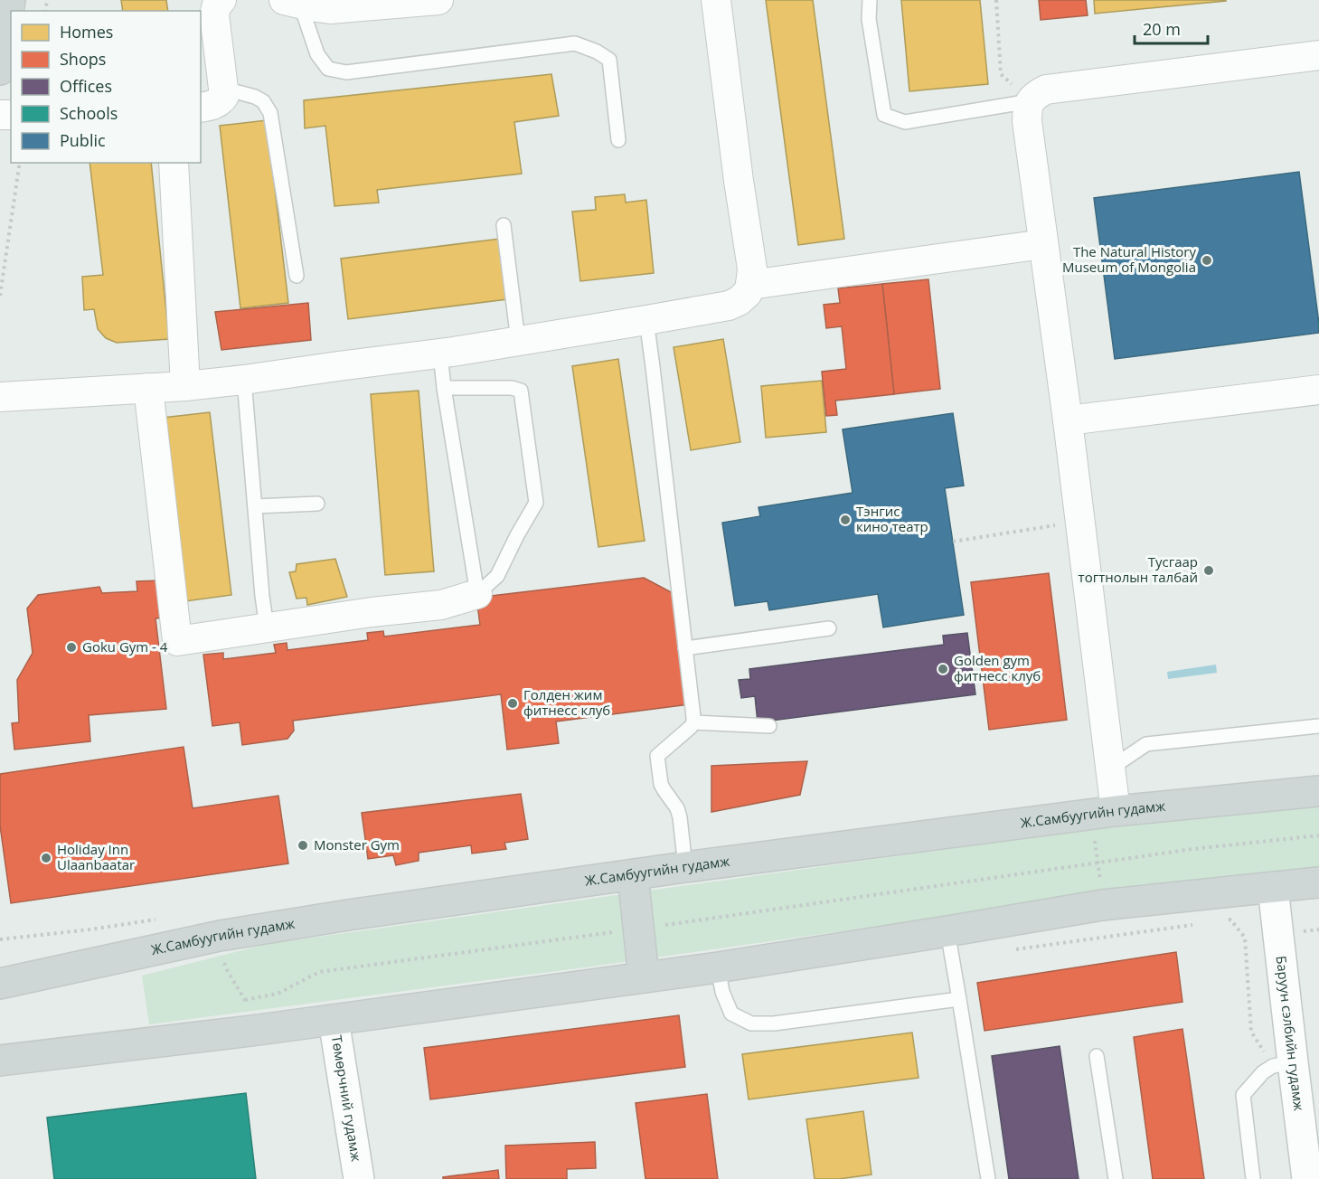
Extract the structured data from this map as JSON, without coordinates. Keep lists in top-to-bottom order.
{
  "streets": {
    "main road": ["Ж.Самбуугийн гудамж", "Баруун сэлбийн гудамж", "Төмөрчний гудамж"]
  },
  "places": [
    "The Natural History Museum of Mongolia",
    "Тэнгис кино театр",
    "Тусгаар тогтнолын талбай",
    "Goku Gym - 4",
    "Golden gym фитнесс клуб",
    "Голден жим фитнесс клуб",
    "Monster Gym",
    "Holiday Inn Ulaanbaatar"
  ],
  "legend": [
    "Homes",
    "Shops",
    "Offices",
    "Schools",
    "Public"
  ],
  "scale_bar": "20 m"
}
